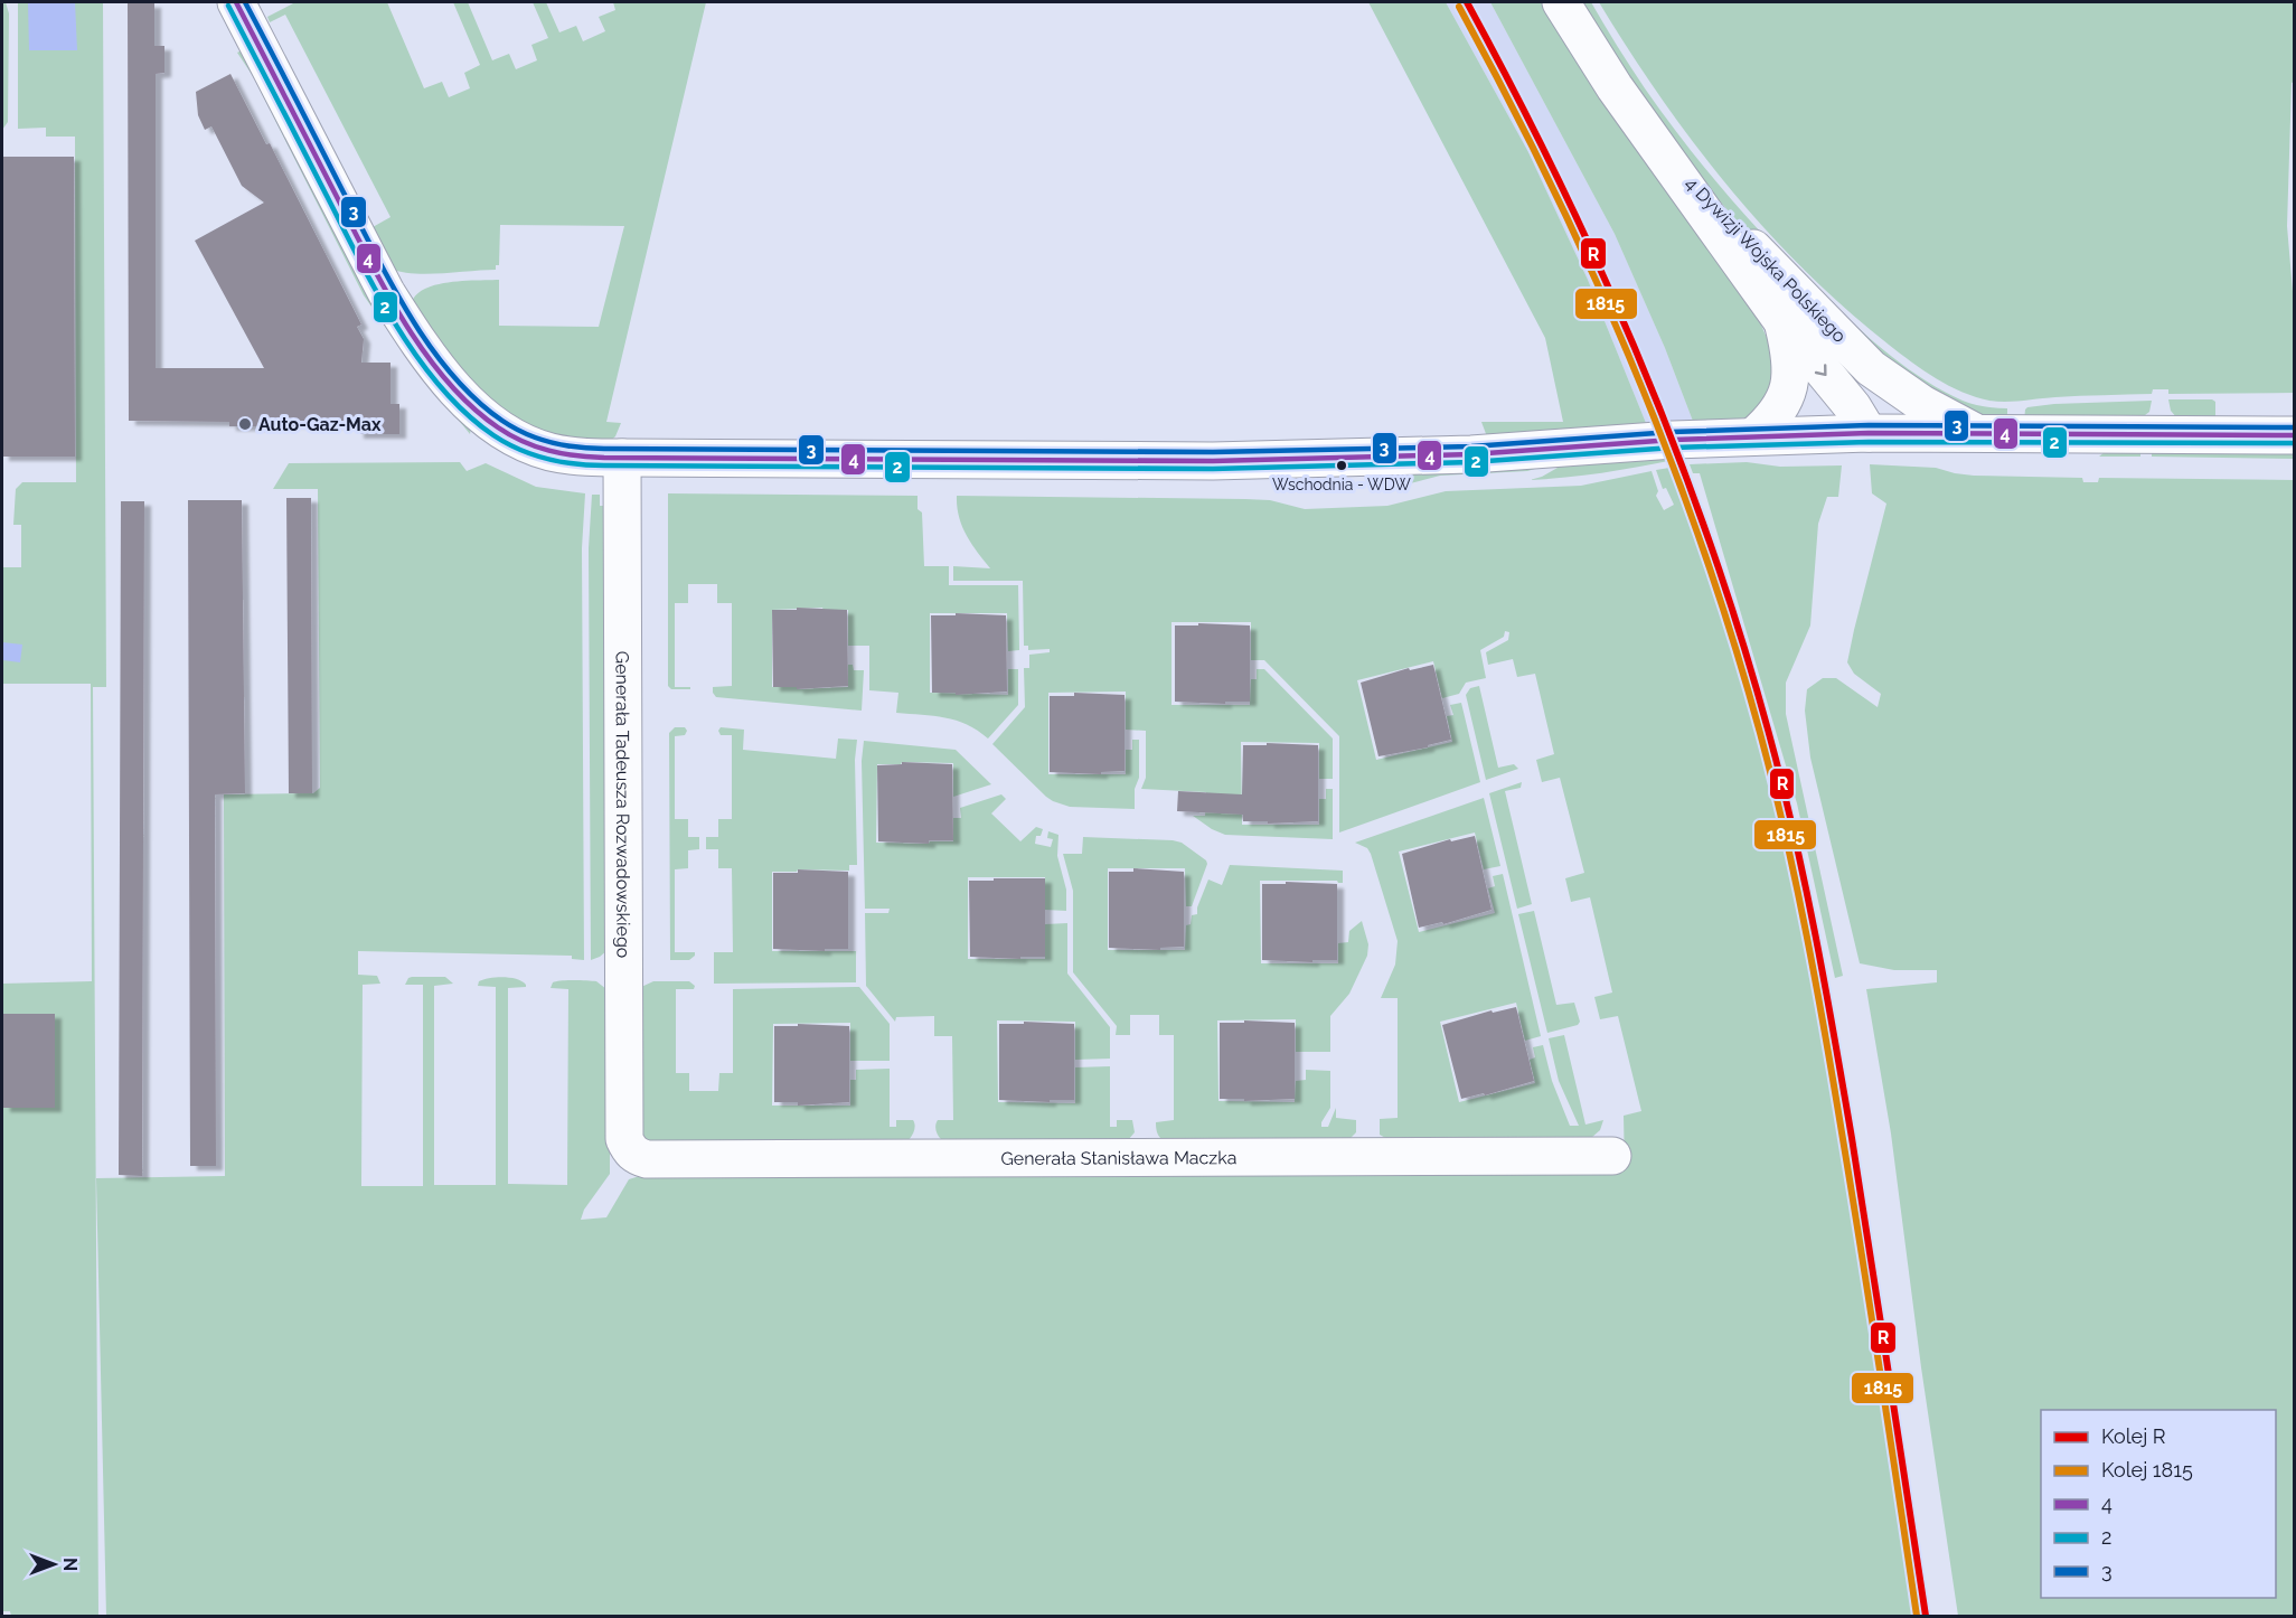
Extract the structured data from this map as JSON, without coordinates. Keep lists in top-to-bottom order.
{
  "streets": {
    "street": ["4 Dywizji Wojska Polskiego", "Generała Tadeusza Rozwadowskiego", "Generała Stanisława Maczka"]
  },
  "crossings": [
    ["Generała Tadeusza Rozwadowskiego", "Generała Stanisława Maczka"]
  ],
  "places": ["Auto-Gaz-Max", "Wschodnia - WDW"],
  "lines": [
    "rail line R",
    "transit line 4",
    "transit line 3",
    "transit line 2",
    "rail line 1815"
  ],
  "legend": [
    "Kolej R",
    "Kolej 1815",
    "4",
    "2",
    "3"
  ],
  "north": "right"
}
